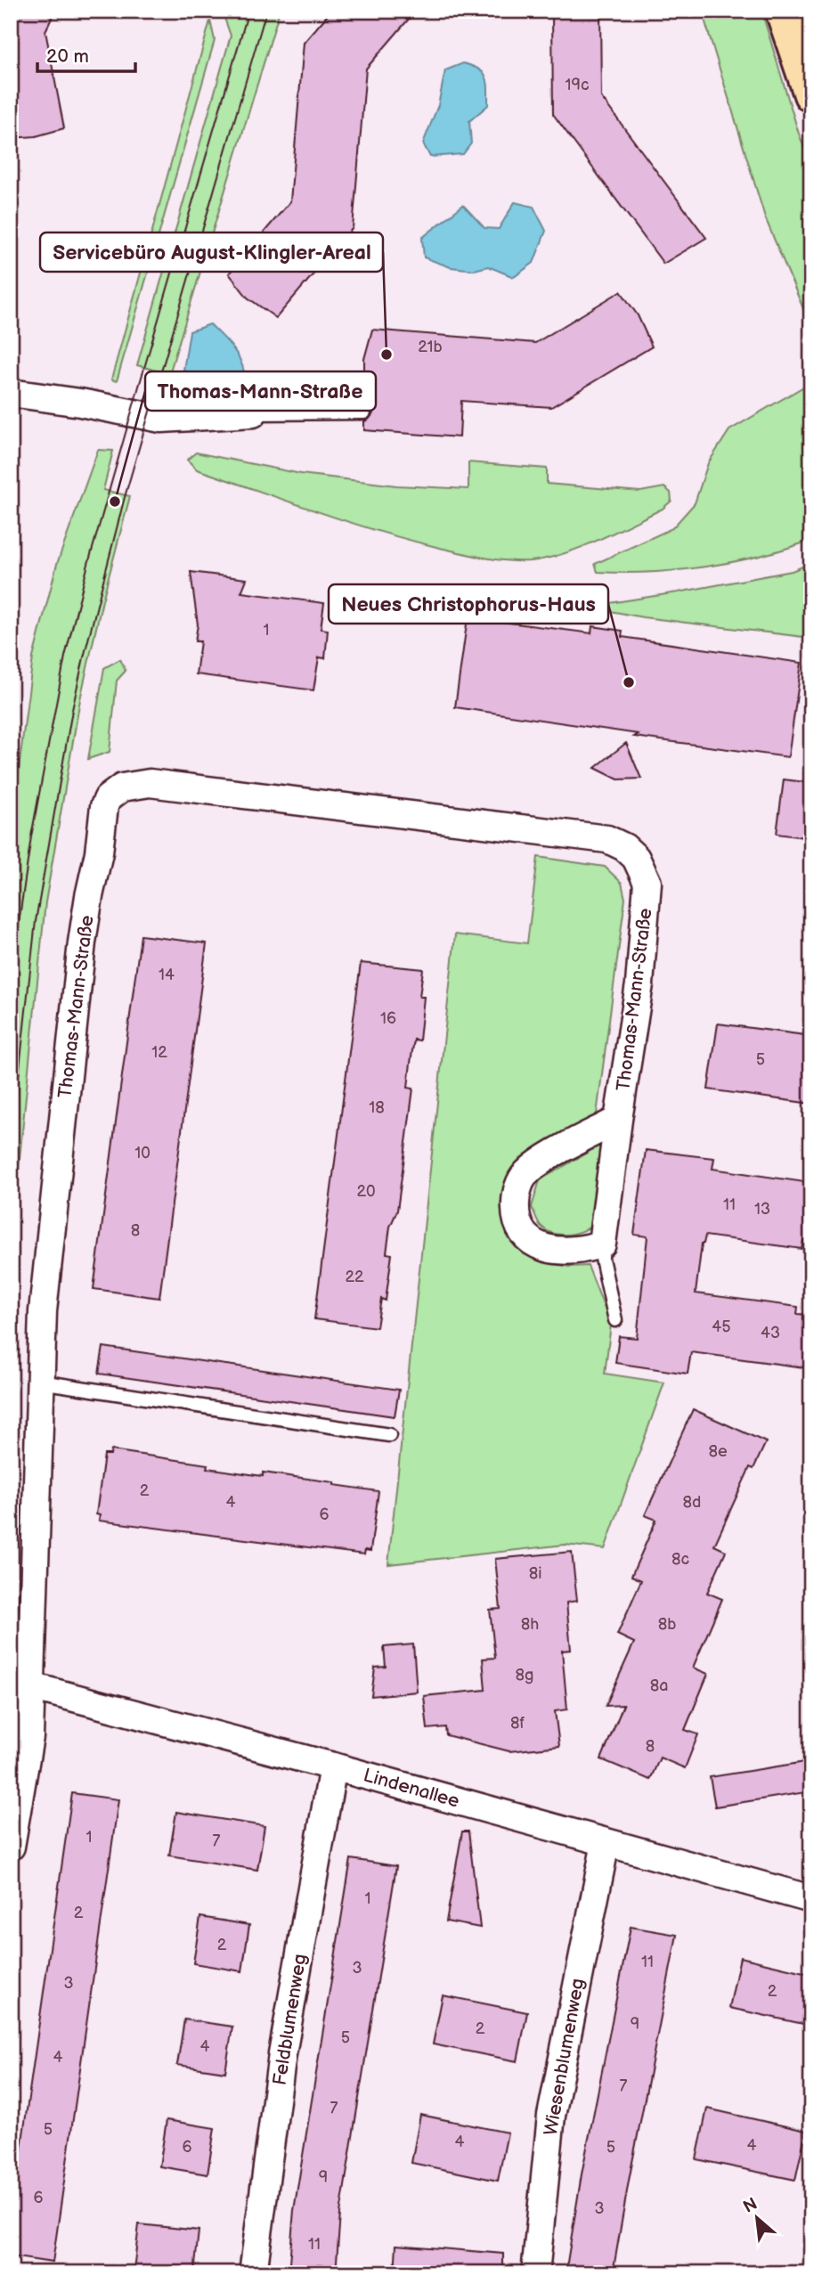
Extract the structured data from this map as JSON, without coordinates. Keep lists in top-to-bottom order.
{
  "streets": {
    "street": [
      "Thomas-Mann-Straße",
      "Lindenallee",
      "Feldblumenweg",
      "Wiesenblumenweg"
    ]
  },
  "crossings": [
    ["Thomas-Mann-Straße", "Lindenallee"],
    ["Lindenallee", "Feldblumenweg"],
    ["Lindenallee", "Wiesenblumenweg"]
  ],
  "places": ["Servicebüro August-Klingler-Areal", "Thomas-Mann-Straße", "Neues Christophorus-Haus"],
  "house_numbers": [
    "19c",
    "21b",
    "1",
    "14",
    "16",
    "12",
    "5",
    "18",
    "10",
    "20",
    "11",
    "13",
    "8",
    "22",
    "45",
    "43",
    "8e",
    "2",
    "4",
    "8d",
    "6",
    "8c",
    "8i",
    "8h",
    "8b",
    "8g",
    "8a",
    "8f",
    "8",
    "1",
    "7",
    "1",
    "2",
    "2",
    "11",
    "3",
    "3",
    "2",
    "9",
    "2",
    "5",
    "4",
    "4",
    "7",
    "7",
    "5",
    "4",
    "4",
    "6",
    "5",
    "9",
    "6",
    "3",
    "11"
  ],
  "scale_bar": "20 m",
  "north": "top left"
}
